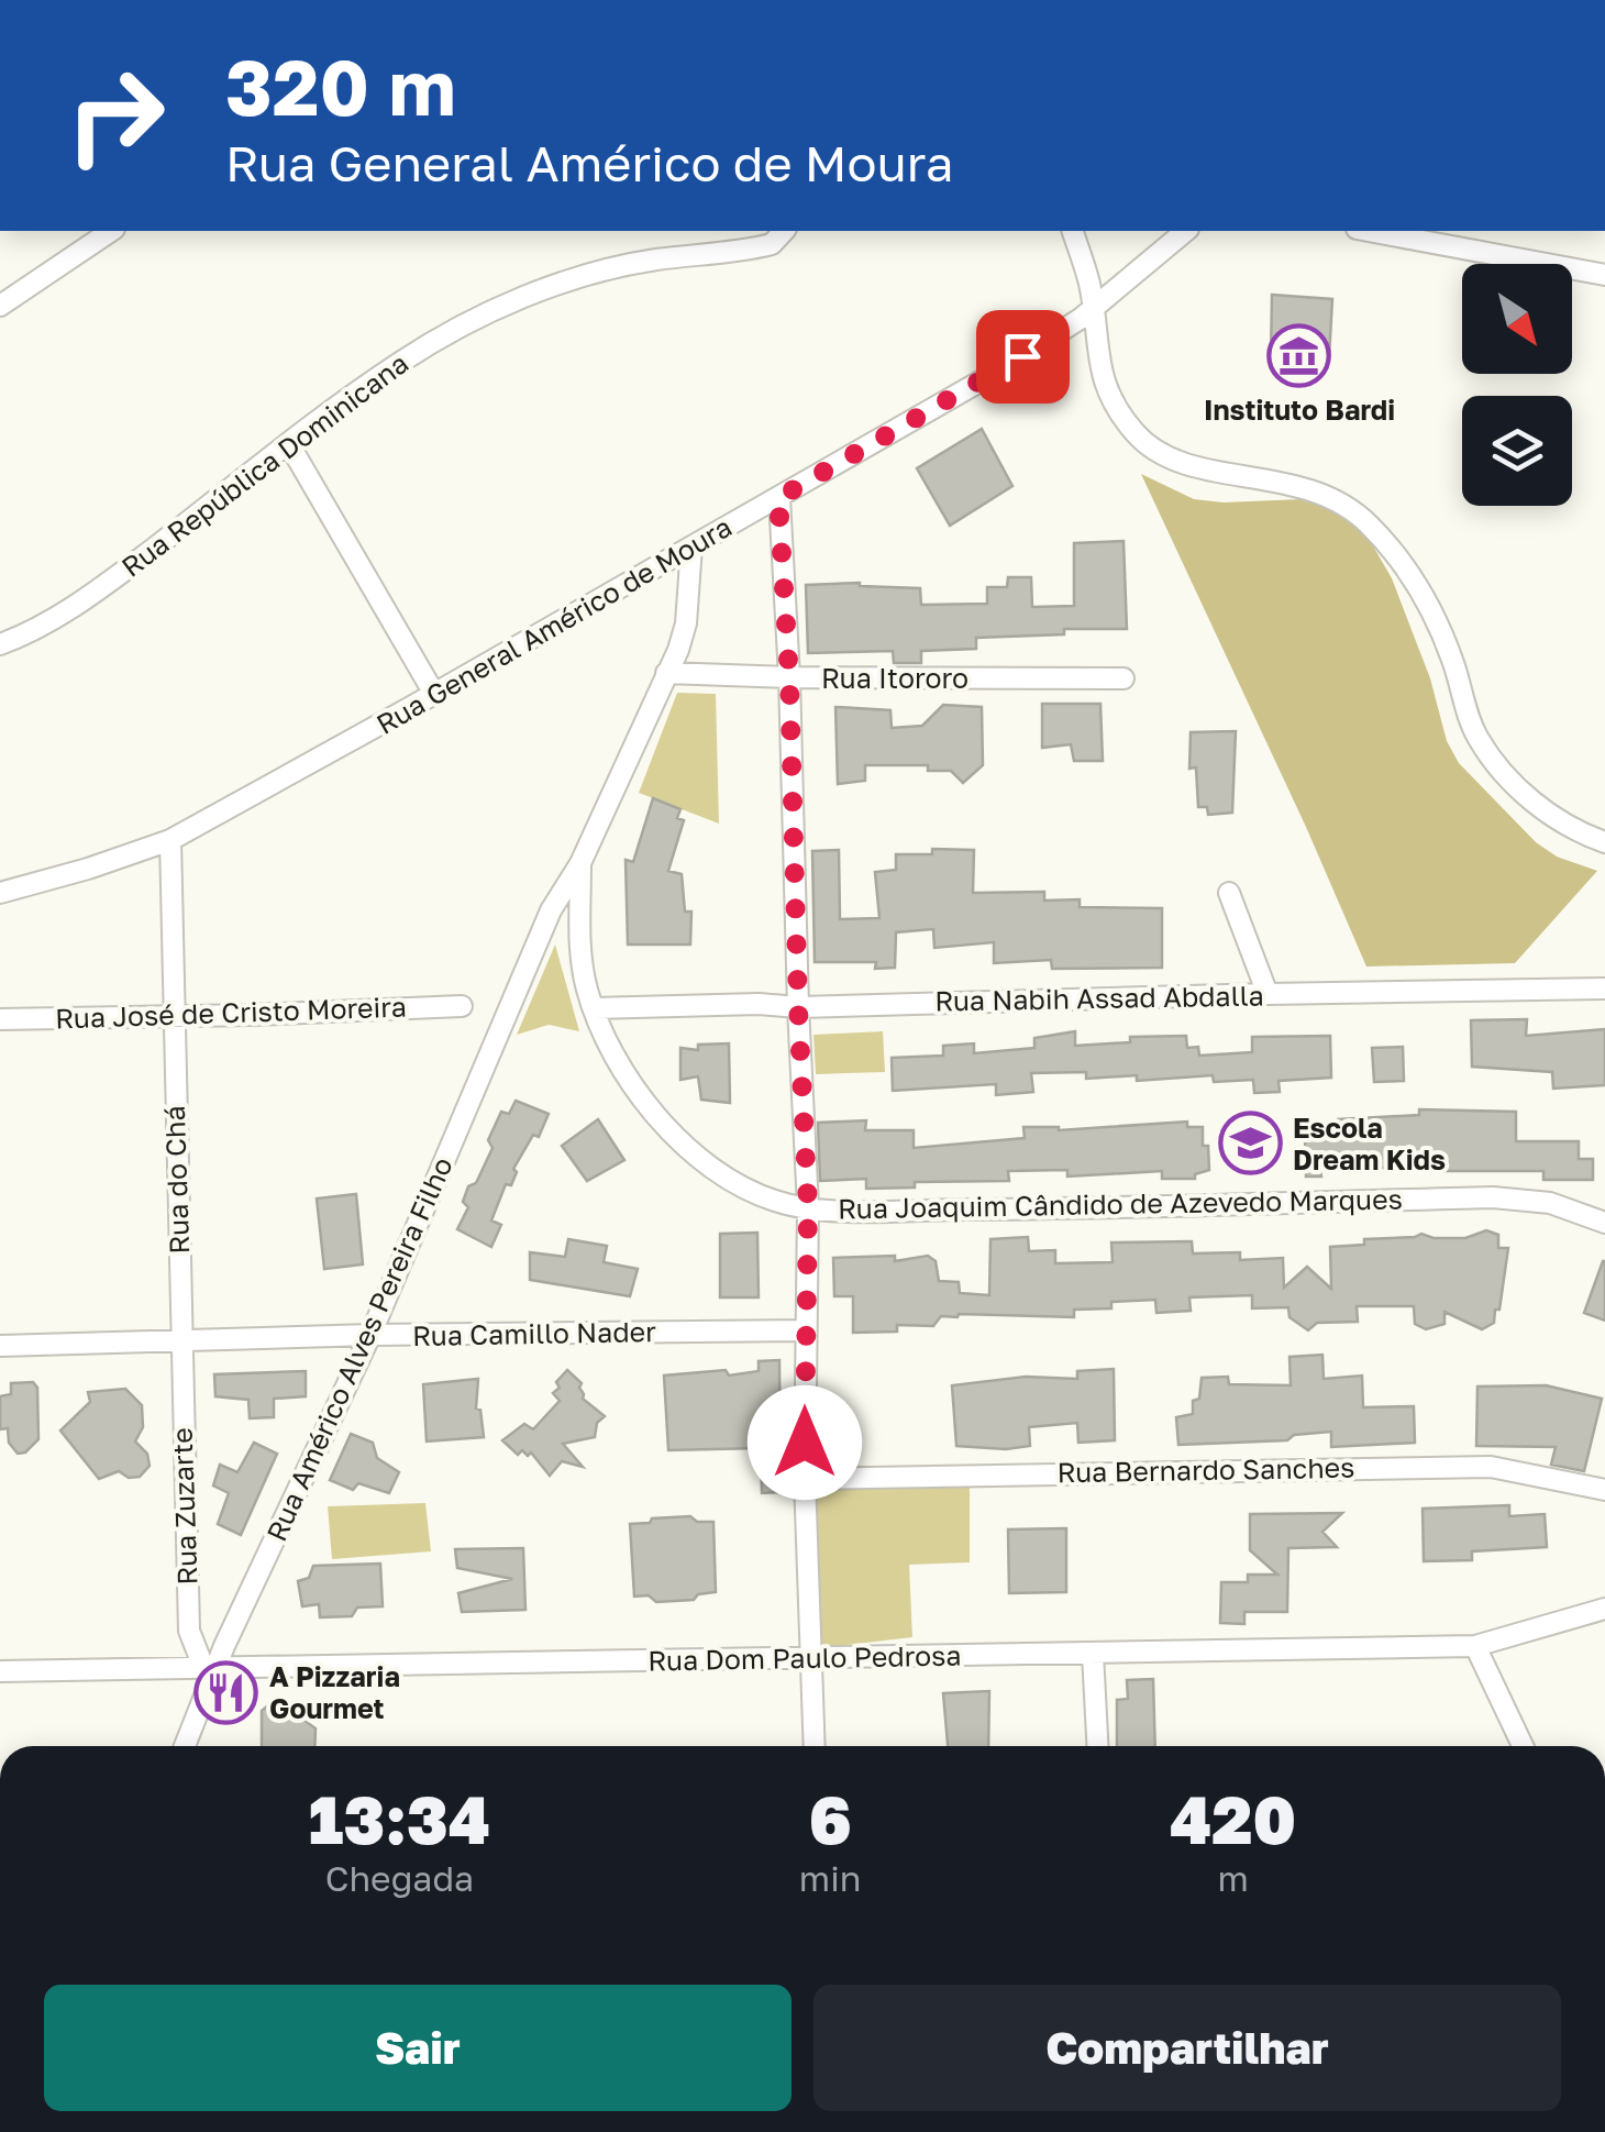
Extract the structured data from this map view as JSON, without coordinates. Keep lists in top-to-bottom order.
{
  "streets": {
    "street": [
      "Rua República Dominicana",
      "Rua General Américo de Moura",
      "Rua Itororo",
      "Rua Nabih Assad Abdalla",
      "Rua José de Cristo Moreira",
      "Rua do Chá",
      "Rua Joaquim Cândido de Azevedo Marques",
      "Rua Camillo Nader",
      "Rua Américo Alves Pereira Filho",
      "Rua Bernardo Sanches",
      "Rua Zuzarte",
      "Rua Dom Paulo Pedrosa"
    ]
  },
  "crossings": [
    ["Rua General Américo de Moura", "Rua do Chá"],
    ["Rua General Américo de Moura", "Rua Joaquim Cândido de Azevedo Marques"],
    ["Rua Itororo", "Rua Joaquim Cândido de Azevedo Marques"],
    ["Rua Nabih Assad Abdalla", "Rua Joaquim Cândido de Azevedo Marques"],
    ["Rua José de Cristo Moreira", "Rua do Chá"],
    ["Rua do Chá", "Rua Camillo Nader"],
    ["Rua do Chá", "Rua Zuzarte"],
    ["Rua Joaquim Cândido de Azevedo Marques", "Rua Américo Alves Pereira Filho"],
    ["Rua Camillo Nader", "Rua Américo Alves Pereira Filho"],
    ["Rua Camillo Nader", "Rua Zuzarte"],
    ["Rua Américo Alves Pereira Filho", "Rua Zuzarte"],
    ["Rua Américo Alves Pereira Filho", "Rua Dom Paulo Pedrosa"],
    ["Rua Zuzarte", "Rua Dom Paulo Pedrosa"]
  ],
  "places": {
    "museum": ["Instituto Bardi"],
    "school or university": ["Escola Dream Kids"],
    "restaurant": ["A Pizzaria Gourmet"]
  },
  "north": "bottom right",
  "page": {
    "turn": ["320 m", "Rua General Américo de Moura"],
    "eta": [
      "13:34",
      "Chegada",
      "6",
      "min",
      "420",
      "m"
    ],
    "buttons": ["Sair", "Compartilhar"]
  }
}
